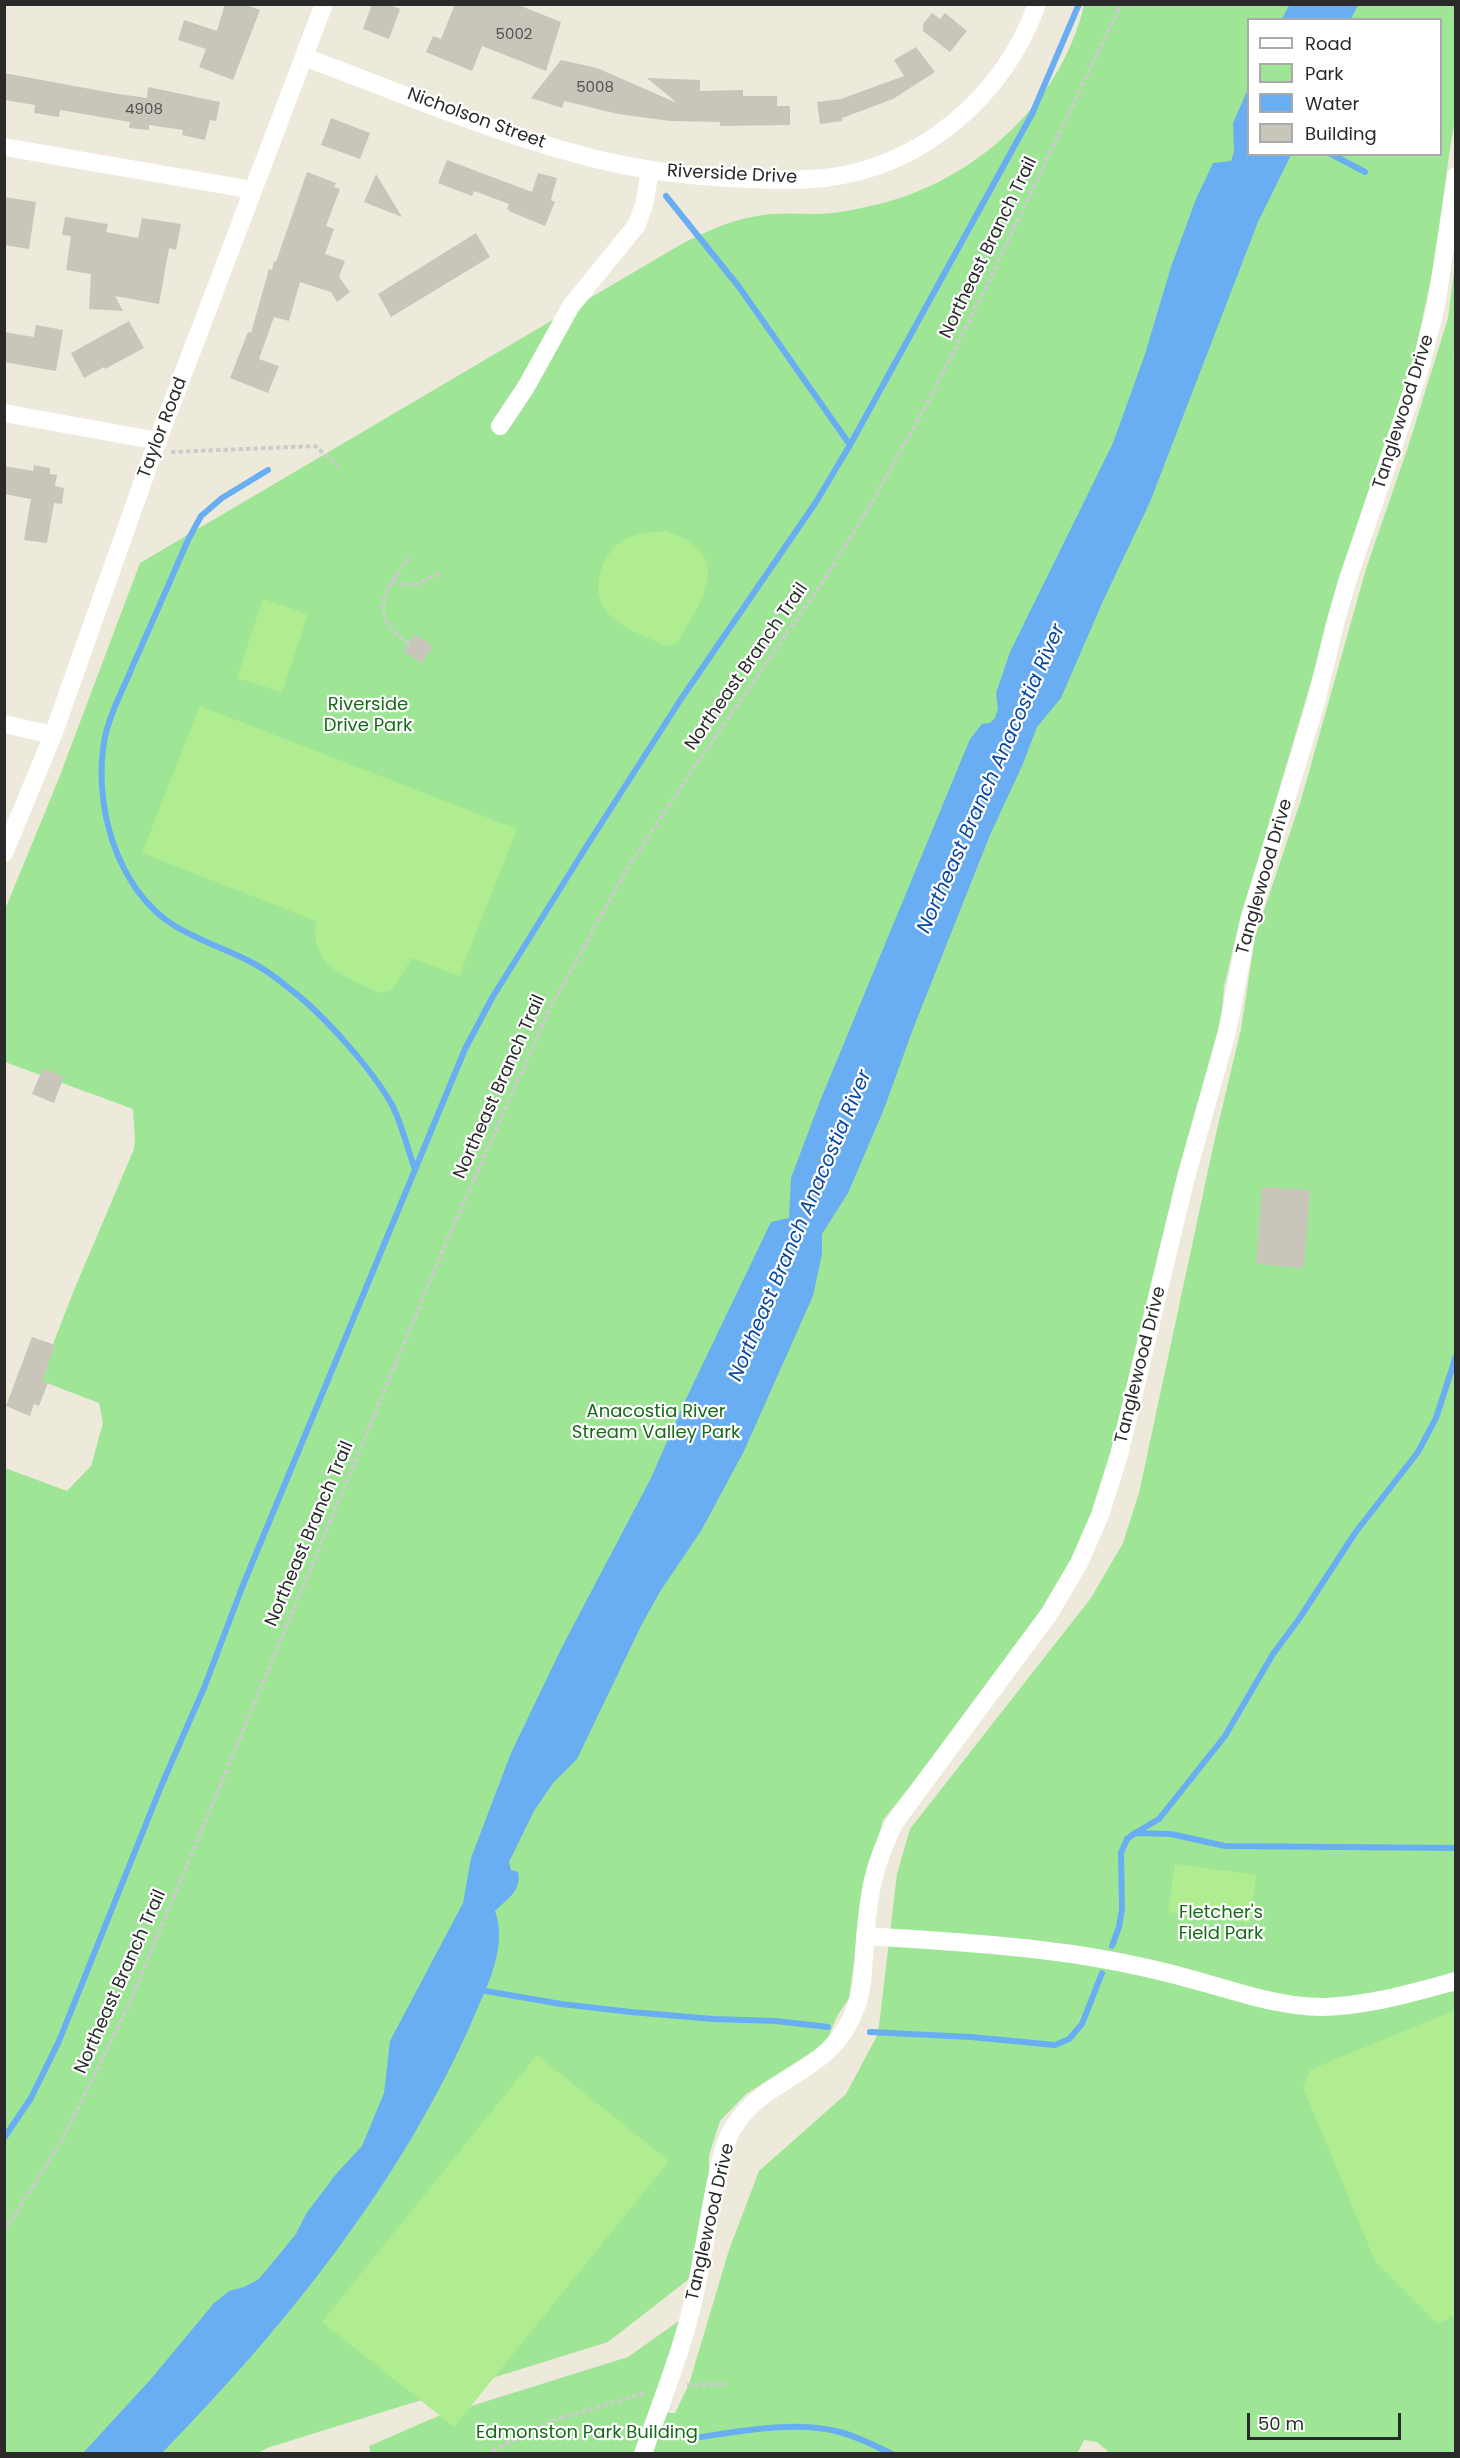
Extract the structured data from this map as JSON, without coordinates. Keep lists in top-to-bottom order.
{
  "streets": {
    "street": [
      "Nicholson Street",
      "Riverside Drive",
      "Tanglewood Drive",
      "Taylor Road"
    ],
    "path": ["Northeast Branch Trail"]
  },
  "crossings": [
    ["Nicholson Street", "Riverside Drive"],
    ["Nicholson Street", "Taylor Road"]
  ],
  "water": ["Northeast Branch Anacostia River"],
  "parks": [
    "Riverside Drive Park",
    "Anacostia River Stream Valley Park",
    "Fletcher's Field Park",
    "Edmonston Park Building"
  ],
  "house_numbers": ["5002", "5008", "4908"],
  "legend": [
    "Road",
    "Park",
    "Water",
    "Building"
  ],
  "scale_bar": "50 m"
}
